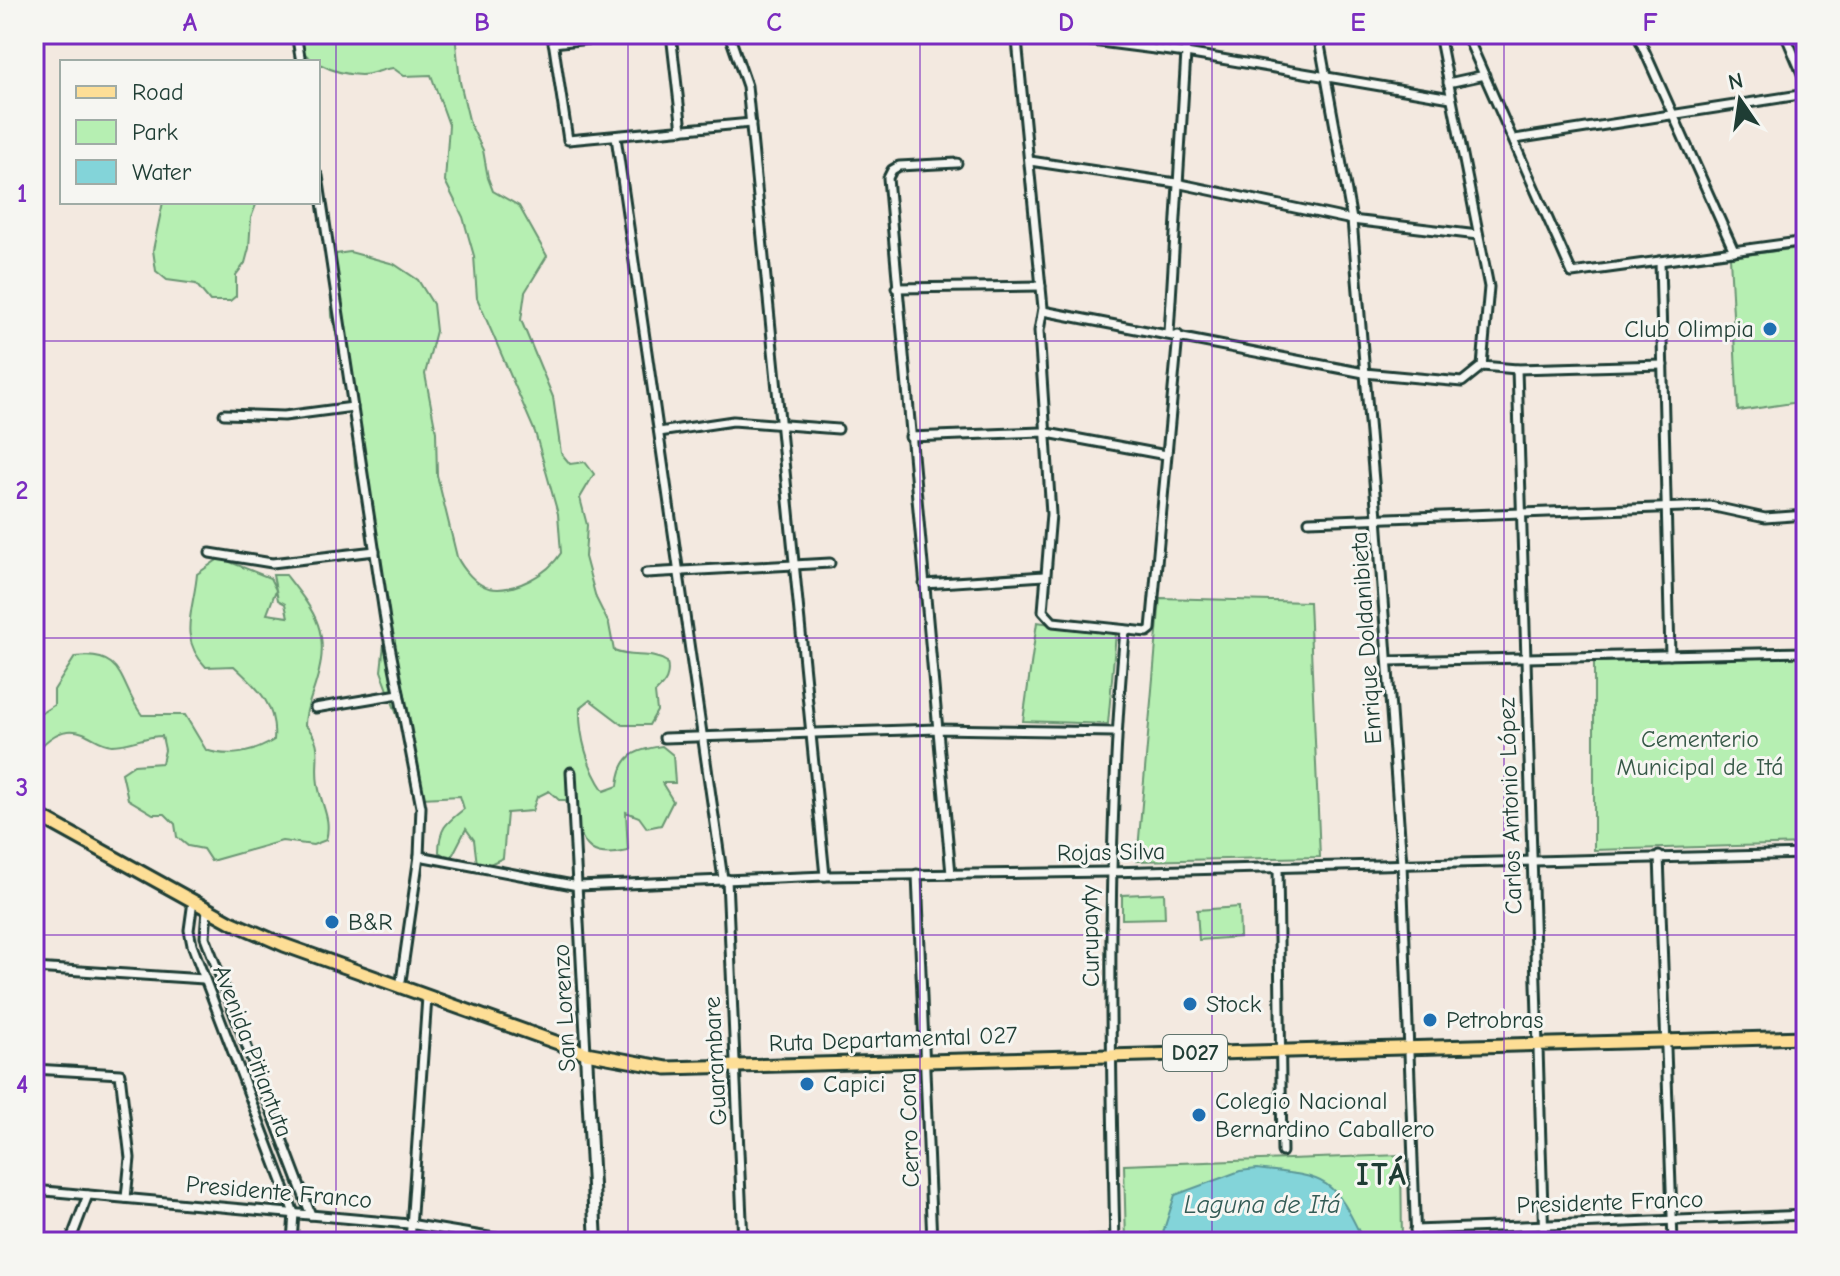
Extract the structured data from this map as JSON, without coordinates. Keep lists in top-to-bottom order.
{
  "streets": {
    "main road": ["Ruta Departamental 027", "D027"],
    "street": [
      "Enrique Doldanibieta",
      "Carlos Antonio López",
      "Rojas Silva",
      "Curupayty",
      "San Lorenzo",
      "Avenida Pitiantuta",
      "Guarambare",
      "Cerro Cora",
      "Presidente Franco"
    ]
  },
  "crossings": [
    ["Enrique Doldanibieta", "Rojas Silva"],
    ["Enrique Doldanibieta", "Ruta Departamental 027"],
    ["Enrique Doldanibieta", "Presidente Franco"],
    ["Carlos Antonio López", "Rojas Silva"],
    ["Carlos Antonio López", "Ruta Departamental 027"],
    ["Carlos Antonio López", "Presidente Franco"],
    ["Rojas Silva", "Curupayty"],
    ["Rojas Silva", "San Lorenzo"],
    ["Rojas Silva", "Guarambare"],
    ["Rojas Silva", "Cerro Cora"],
    ["Curupayty", "Ruta Departamental 027"],
    ["San Lorenzo", "Ruta Departamental 027"],
    ["Ruta Departamental 027", "Avenida Pitiantuta"],
    ["Ruta Departamental 027", "Guarambare"],
    ["Ruta Departamental 027", "Cerro Cora"],
    ["Avenida Pitiantuta", "Presidente Franco"]
  ],
  "districts": ["ITÁ"],
  "water": ["Laguna de Itá"],
  "parks": ["Cementerio Municipal de Itá"],
  "places": [
    "Club Olimpia",
    "B&R",
    "Stock",
    "Petrobras",
    "Capici",
    "Colegio Nacional Bernardino Caballero"
  ],
  "legend": ["Road", "Park", "Water"],
  "north": "top",
  "grid": {
    "columns": [
      "A",
      "B",
      "C",
      "D",
      "E",
      "F"
    ],
    "rows": [
      "1",
      "2",
      "3",
      "4"
    ]
  }
}
